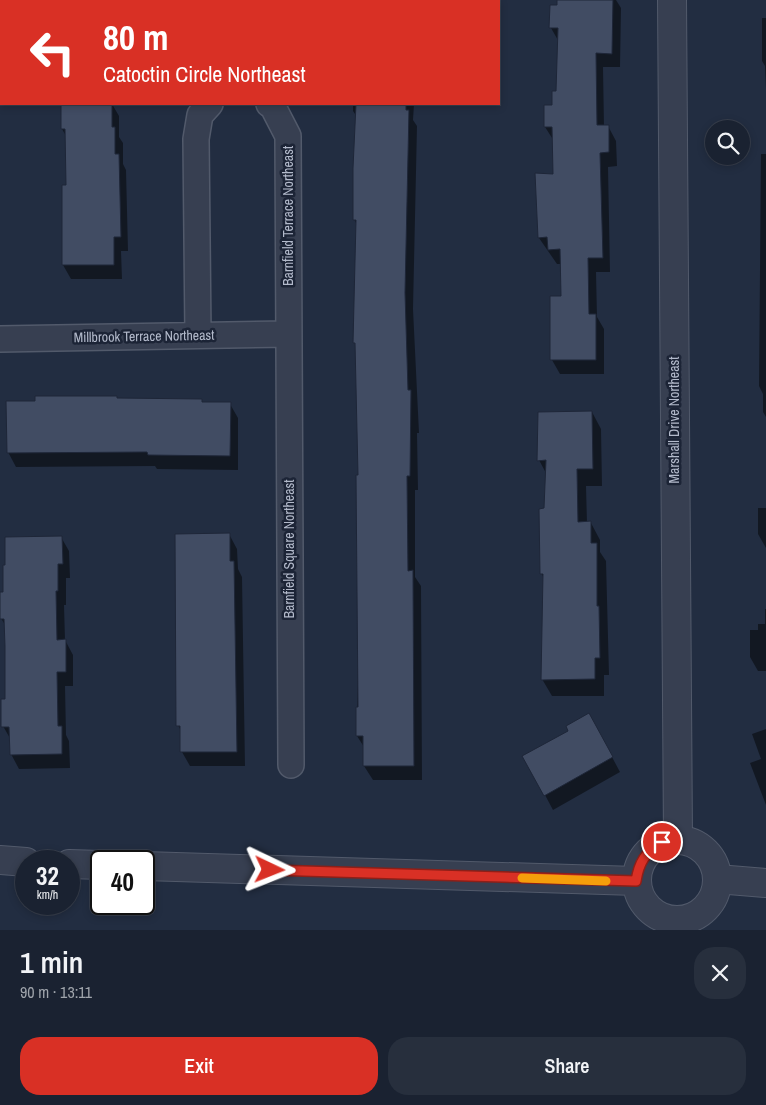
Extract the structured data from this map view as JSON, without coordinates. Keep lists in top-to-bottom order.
{
  "streets": {
    "street": [
      "Barnfield Terrace Northeast",
      "Millbrook Terrace Northeast",
      "Marshall Drive Northeast",
      "Barnfield Square Northeast"
    ]
  },
  "crossings": [
    ["Barnfield Terrace Northeast", "Millbrook Terrace Northeast"],
    ["Barnfield Terrace Northeast", "Barnfield Square Northeast"],
    ["Millbrook Terrace Northeast", "Barnfield Square Northeast"]
  ],
  "page": {
    "turn": ["80 m", "Catoctin Circle Northeast"],
    "speed": "32 km/h",
    "limit": "40",
    "heading": ["1 min", "90 m · 13:11"],
    "buttons": ["Exit", "Share"]
  }
}
